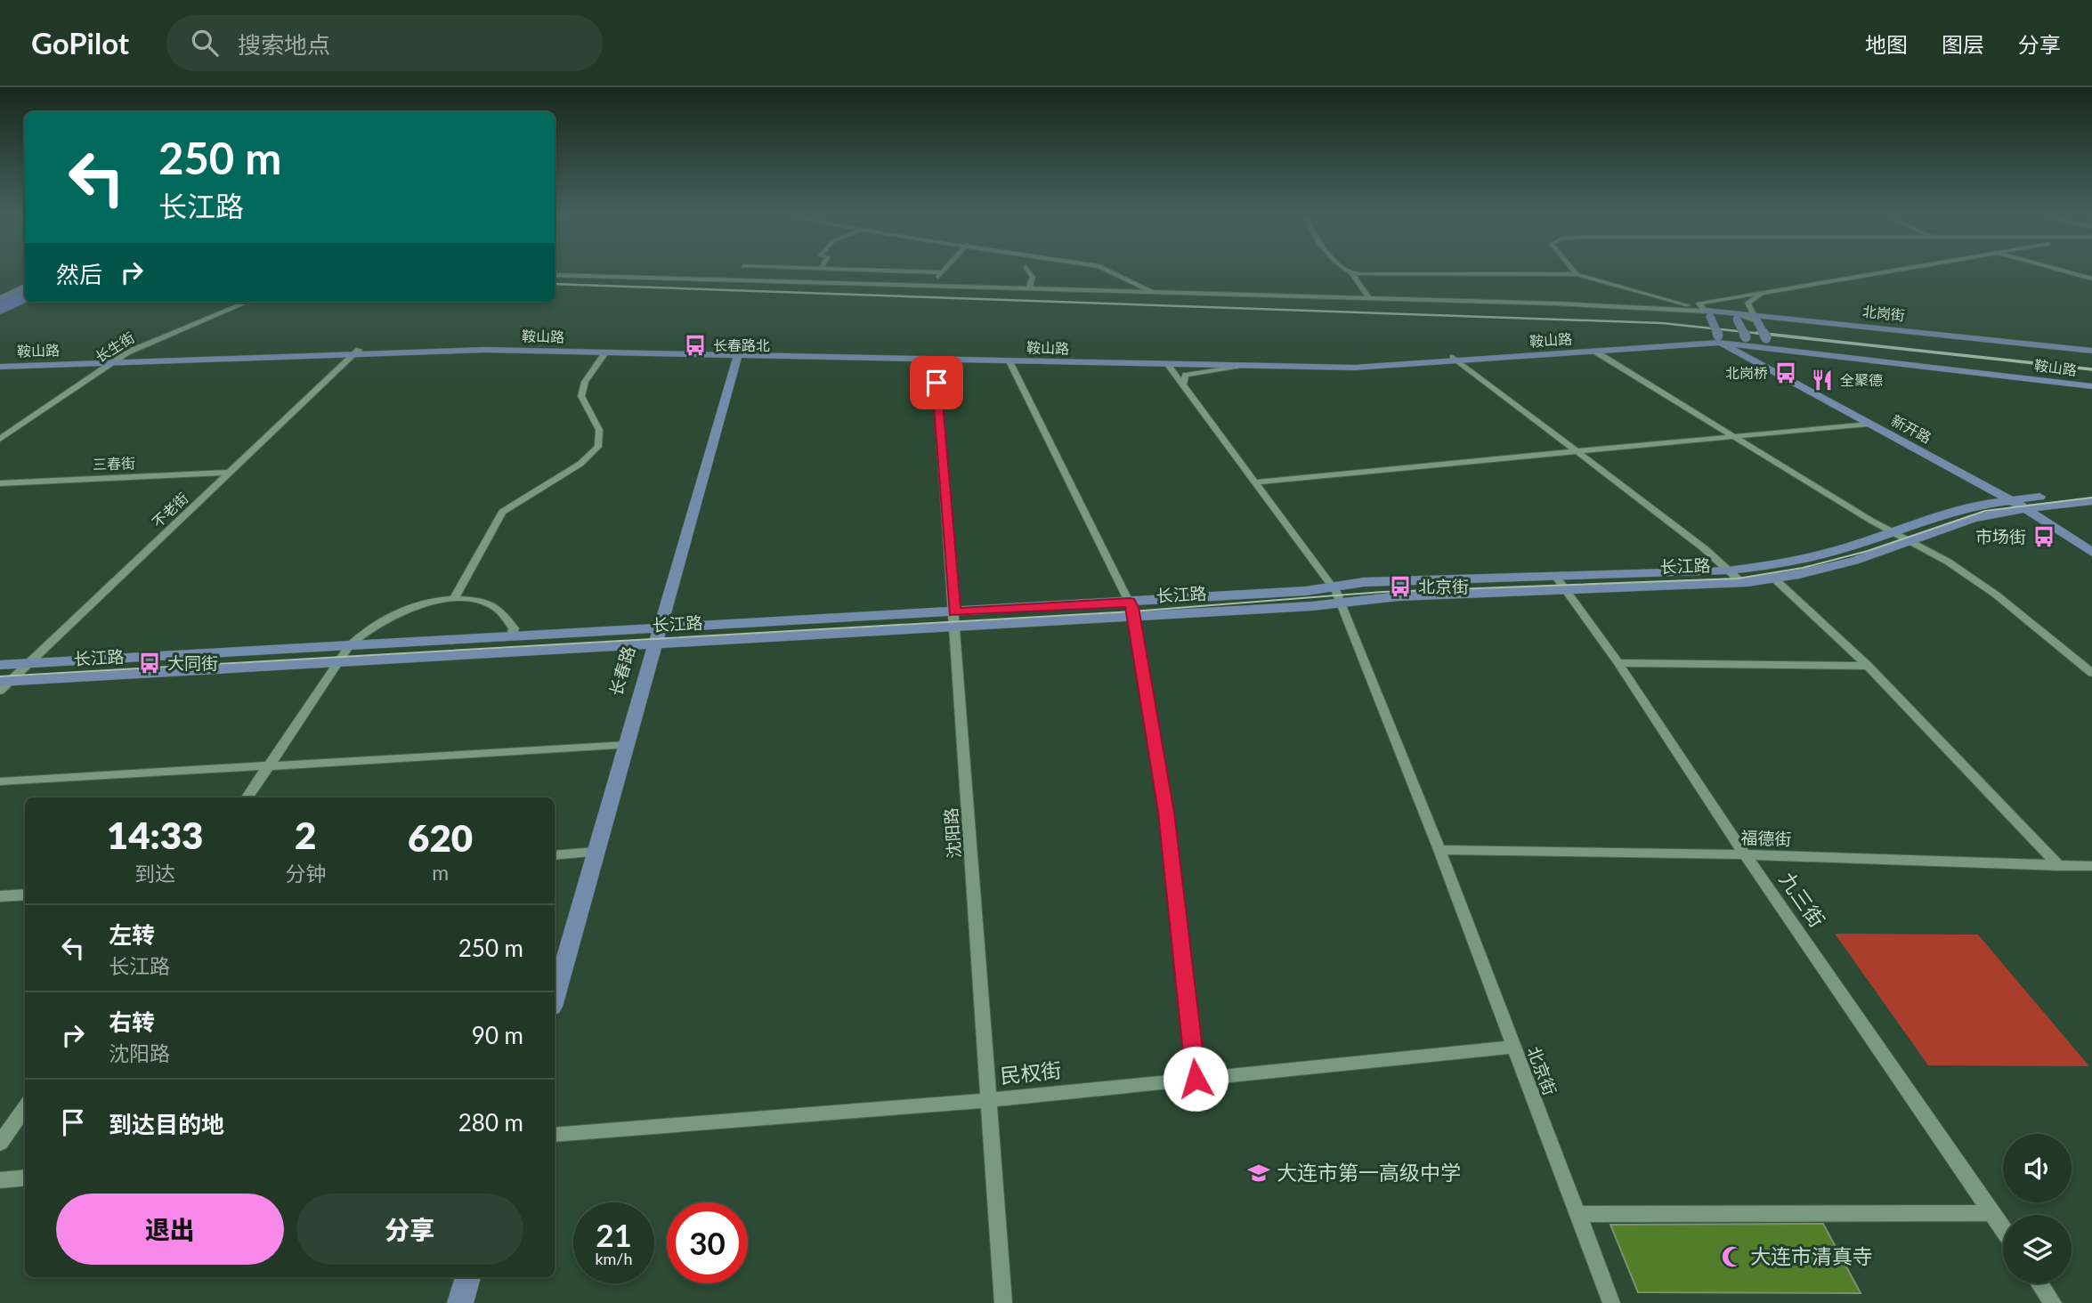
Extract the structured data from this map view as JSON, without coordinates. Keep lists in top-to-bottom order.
{
  "streets": {
    "main road": [
      "北岗街",
      "鞍山路",
      "新开路",
      "长江路",
      "长春路"
    ],
    "street": [
      "长生街",
      "三春街",
      "不老街",
      "沈阳路",
      "福德街",
      "九三街",
      "北京街",
      "民权街"
    ]
  },
  "crossings": [
    ["鞍山路", "长生街"],
    ["鞍山路", "新开路"],
    ["鞍山路", "不老街"],
    ["鞍山路", "长春路"],
    ["鞍山路", "沈阳路"],
    ["鞍山路", "北京街"],
    ["新开路", "长江路"],
    ["三春街", "不老街"],
    ["不老街", "长江路"],
    ["长江路", "长春路"],
    ["长江路", "沈阳路"],
    ["长江路", "九三街"],
    ["长江路", "北京街"],
    ["沈阳路", "民权街"],
    ["福德街", "九三街"],
    ["福德街", "北京街"],
    ["北京街", "民权街"]
  ],
  "places": {
    "bus stop": [
      "长春路北",
      "北岗桥",
      "市场街",
      "北京街",
      "大同街"
    ],
    "restaurant": ["全聚德"],
    "school or university": ["大连市第一高级中学"],
    "mosque": ["大连市清真寺"]
  },
  "page": {
    "header": "GoPilot",
    "search": "搜索地点",
    "nav": ["地图", "图层", "分享"],
    "turn": ["250 m", "长江路"],
    "then": "然后",
    "eta": [
      "14:33",
      "到达",
      "2",
      "分钟",
      "620",
      "m"
    ],
    "list": [
      {
        "name": "左转",
        "note": "长江路",
        "value": "250 m"
      },
      {
        "name": "右转",
        "note": "沈阳路",
        "value": "90 m"
      },
      {
        "name": "到达目的地",
        "value": "280 m"
      }
    ],
    "buttons": ["退出", "分享"],
    "speed": "21 km/h",
    "limit": "30"
  }
}
